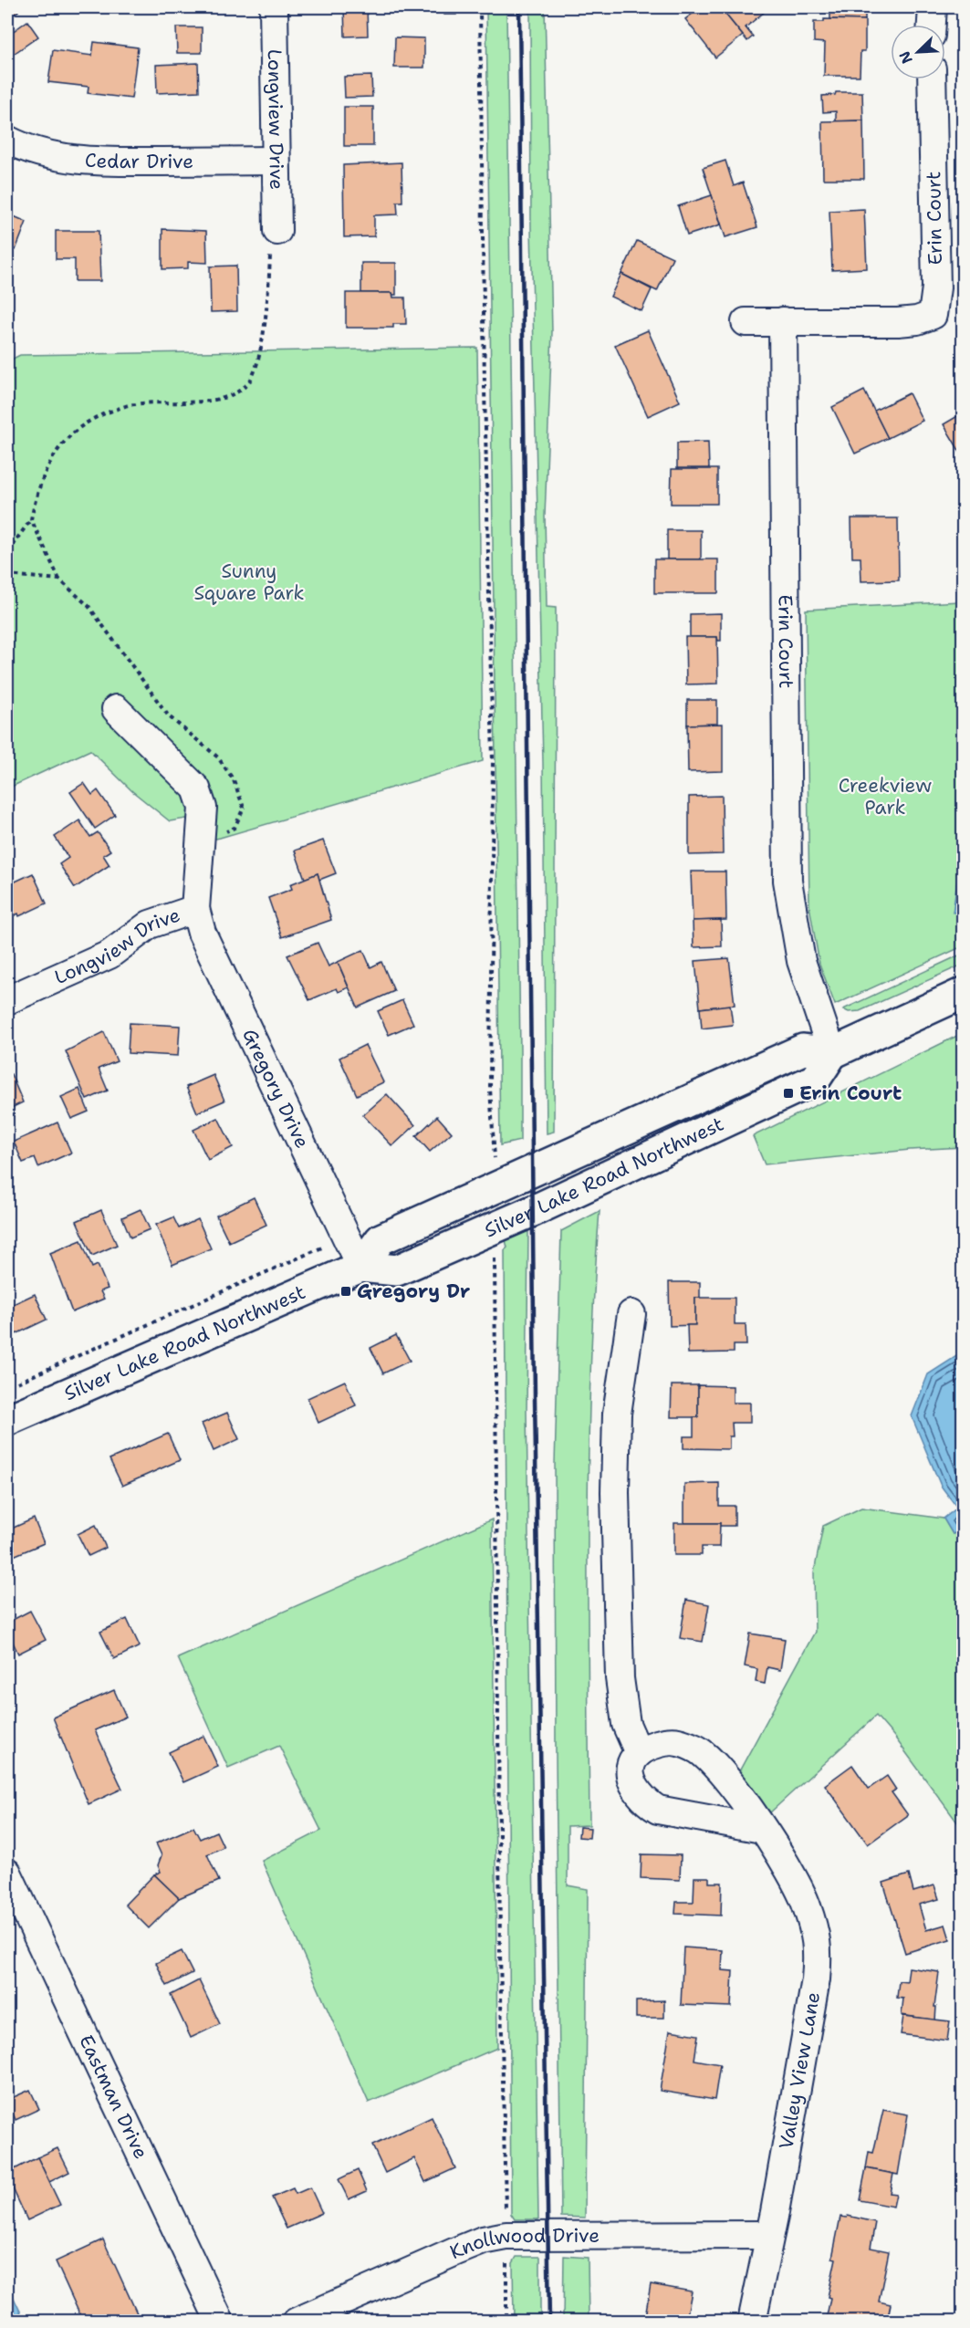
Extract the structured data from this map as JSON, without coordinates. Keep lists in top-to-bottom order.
{
  "streets": {
    "main road": ["Silver Lake Road Northwest"],
    "street": [
      "Longview Drive",
      "Cedar Drive",
      "Erin Court",
      "Gregory Drive",
      "Valley View Lane",
      "Eastman Drive",
      "Knollwood Drive"
    ]
  },
  "crossings": [
    ["Longview Drive", "Cedar Drive"],
    ["Longview Drive", "Gregory Drive"],
    ["Erin Court", "Silver Lake Road Northwest"],
    ["Gregory Drive", "Silver Lake Road Northwest"],
    ["Valley View Lane", "Knollwood Drive"]
  ],
  "parks": ["Sunny Square Park", "Creekview Park"],
  "places": {
    "transit": ["Erin Court", "Gregory Dr"]
  },
  "north": "bottom left"
}
